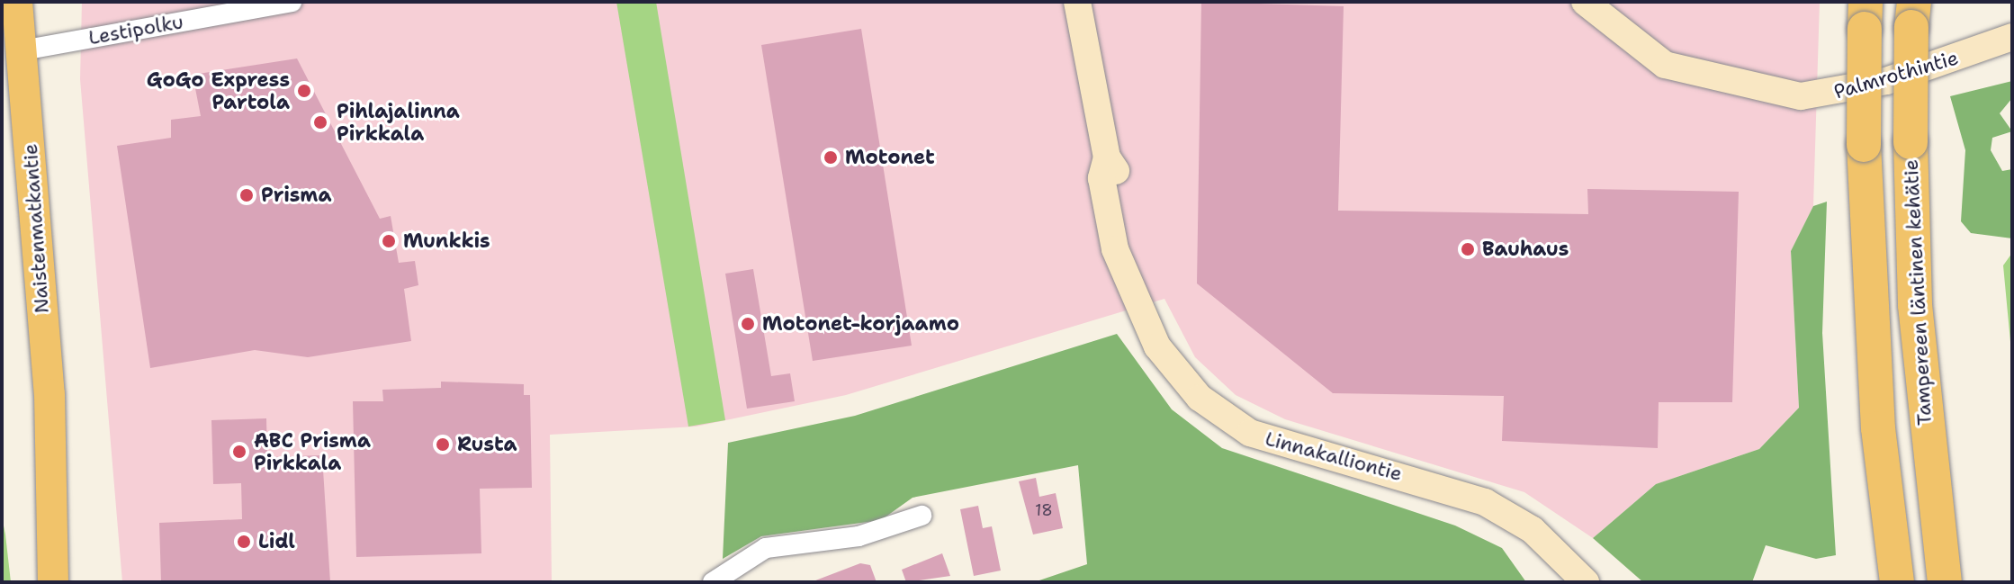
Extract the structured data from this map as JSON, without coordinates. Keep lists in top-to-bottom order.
{
  "streets": {
    "highway": ["Tampereen läntinen kehätie"],
    "main road": ["Palmrothintie", "Naistenmatkantie", "Linnakalliontie"],
    "street": ["Lestipolku"]
  },
  "crossings": [
    ["Lestipolku", "Naistenmatkantie"]
  ],
  "places": [
    "GoGo Express Partola",
    "Pihlajalinna Pirkkala",
    "Motonet",
    "Prisma",
    "Munkkis",
    "Bauhaus",
    "Motonet-korjaamo",
    "Rusta",
    "ABC Prisma Pirkkala",
    "Lidl"
  ],
  "house_numbers": ["18"]
}
